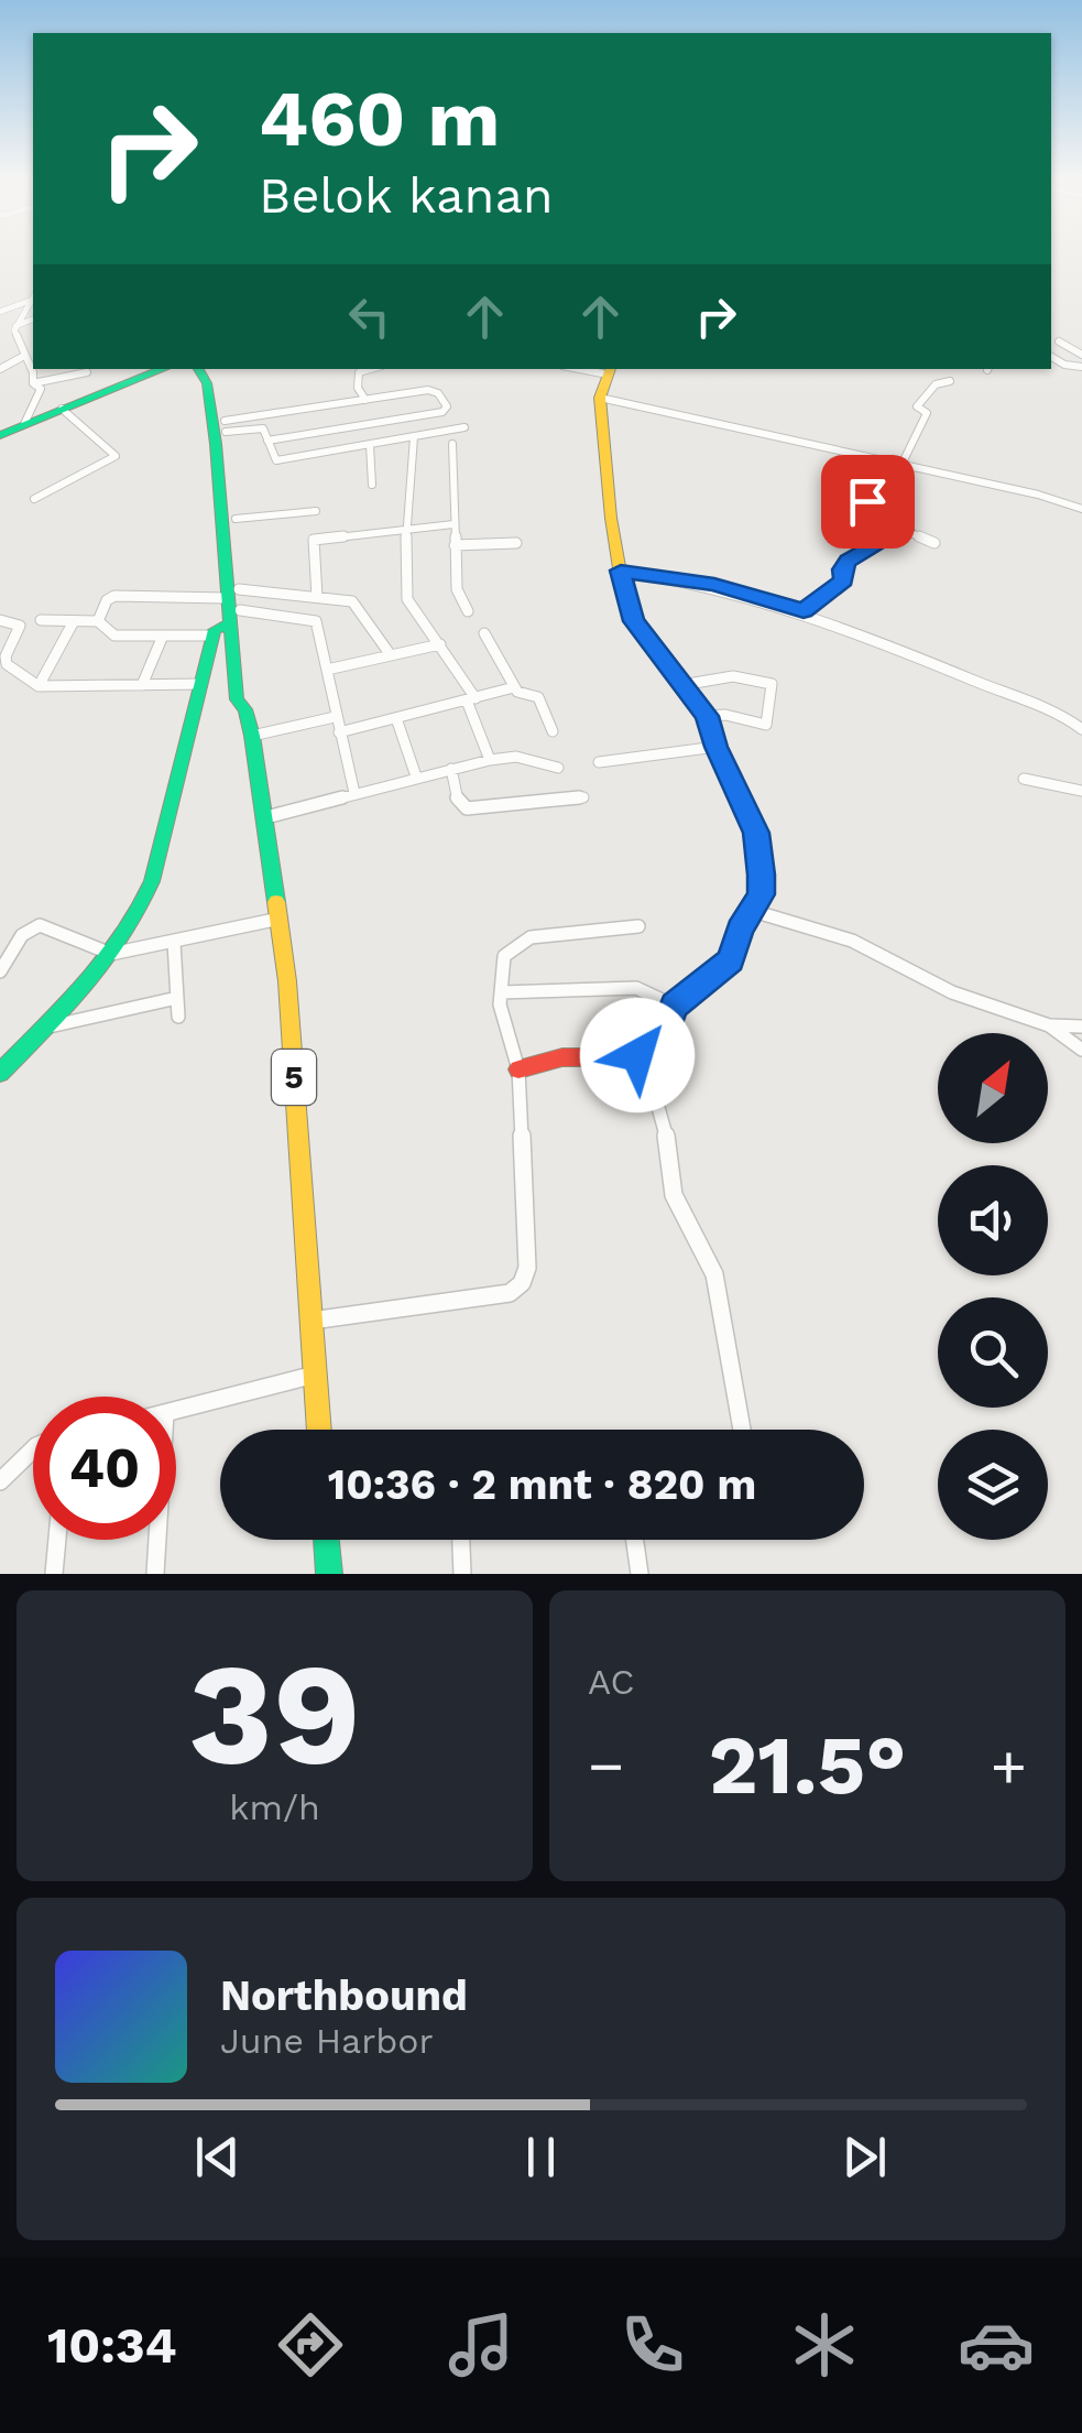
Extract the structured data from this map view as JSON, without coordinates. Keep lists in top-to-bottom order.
{
  "streets": {
    "main road": ["5"]
  },
  "north": "top right",
  "page": {
    "turn": ["460 m", "Belok kanan"],
    "limit": "40",
    "trip": "10:36 · 2 mnt · 820 m",
    "tile": [
      ["39", "km/h"],
      "AC"
    ],
    "heat": ["−", "21.5°", "+"],
    "song": ["Northbound", "June Harbor"],
    "tabs": "10:34"
  }
}
